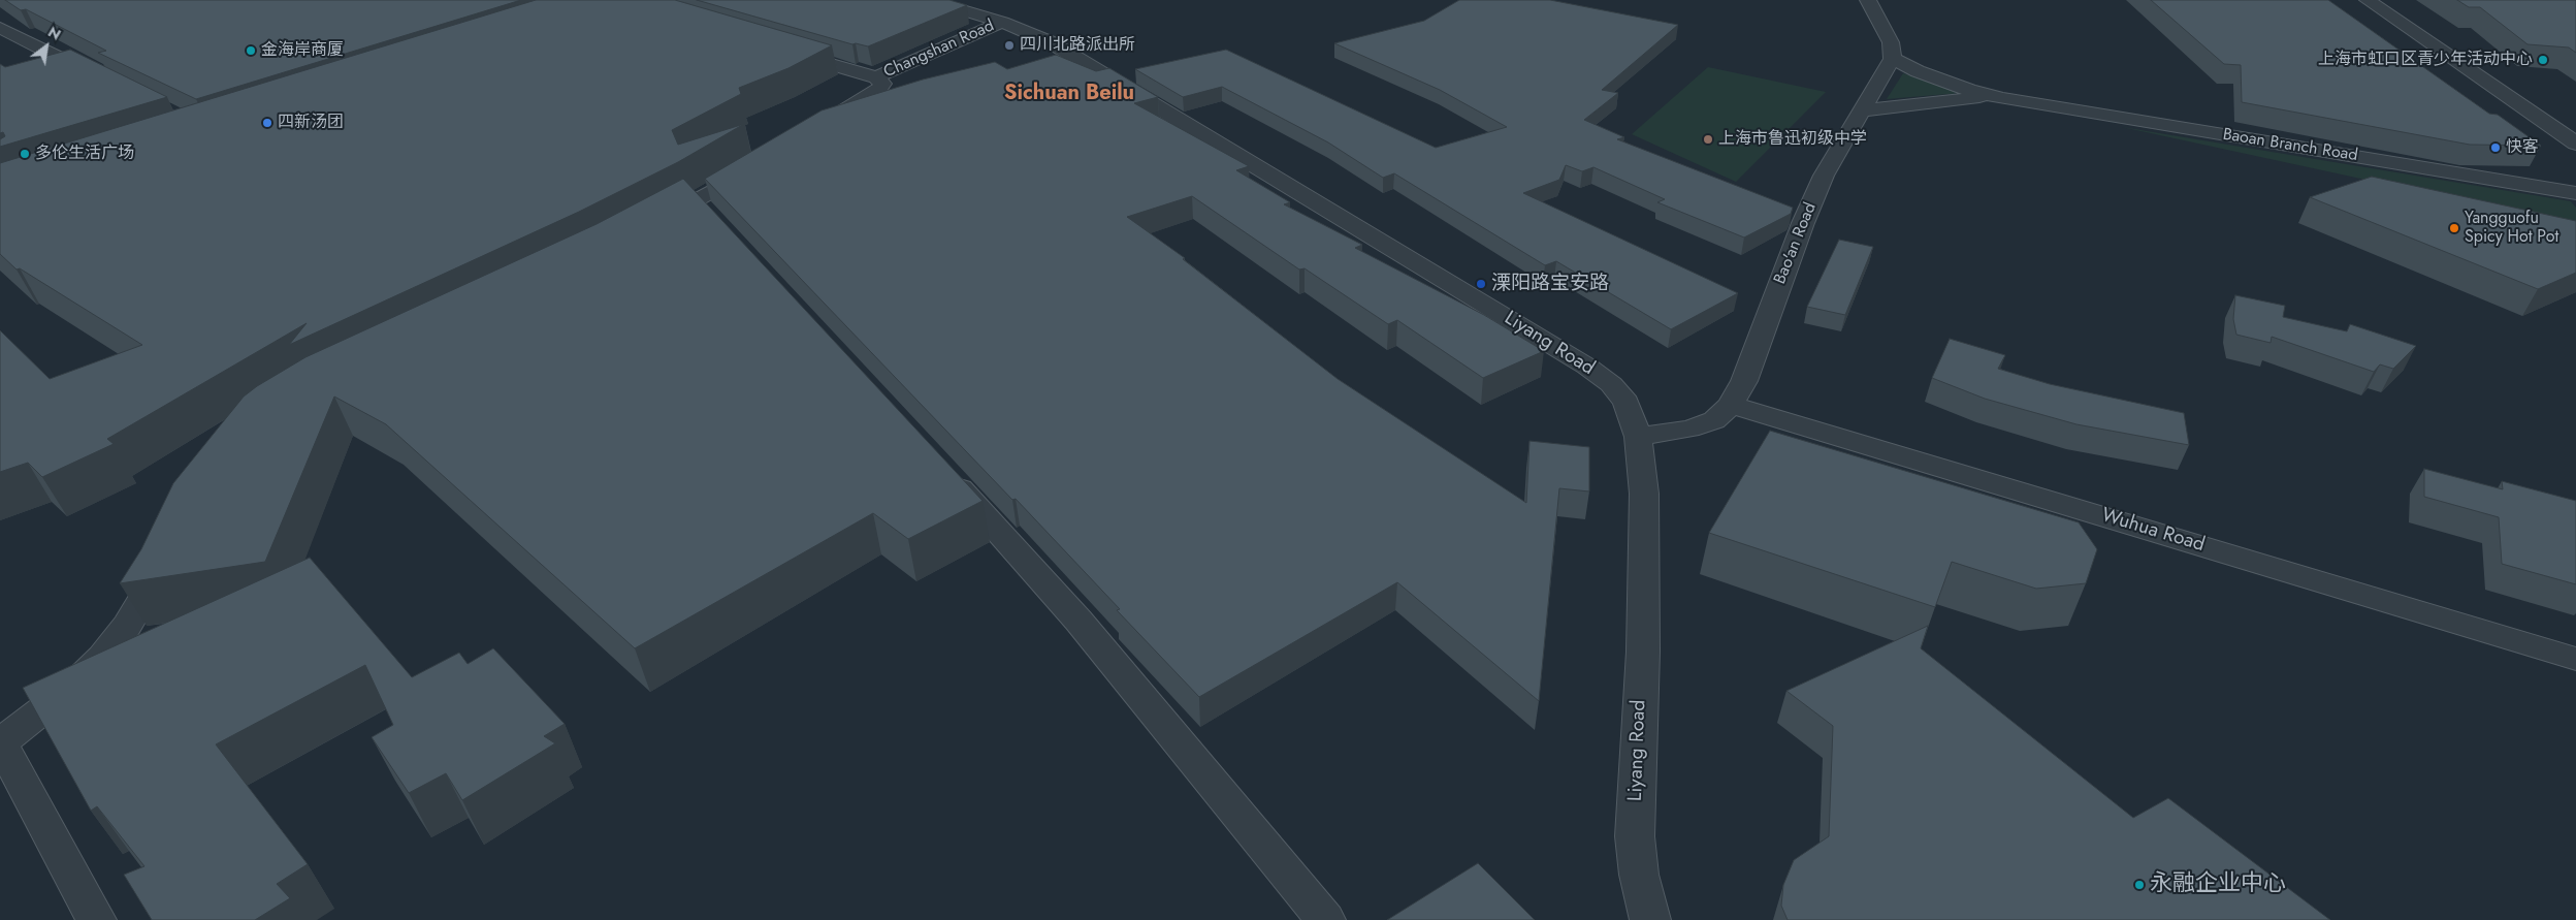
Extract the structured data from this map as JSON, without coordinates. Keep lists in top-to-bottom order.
{
  "streets": {
    "street": [
      "Changshan Road",
      "Baoan Branch Road",
      "Bao'an Road",
      "Liyang Road",
      "Wuhua Road"
    ]
  },
  "crossings": [
    ["Changshan Road", "Liyang Road"],
    ["Baoan Branch Road", "Bao'an Road"],
    ["Bao'an Road", "Liyang Road"],
    ["Bao'an Road", "Wuhua Road"]
  ],
  "districts": ["Sichuan Beilu"],
  "places": [
    "四川北路派出所",
    "金海岸商厦",
    "上海市虹口区青少年活动中心",
    "四新汤团",
    "上海市鲁迅初级中学",
    "快客",
    "多伦生活广场",
    "Yangguofu Spicy Hot Pot",
    "溧阳路宝安路",
    "永融企业中心"
  ],
  "north": "top right"
}
